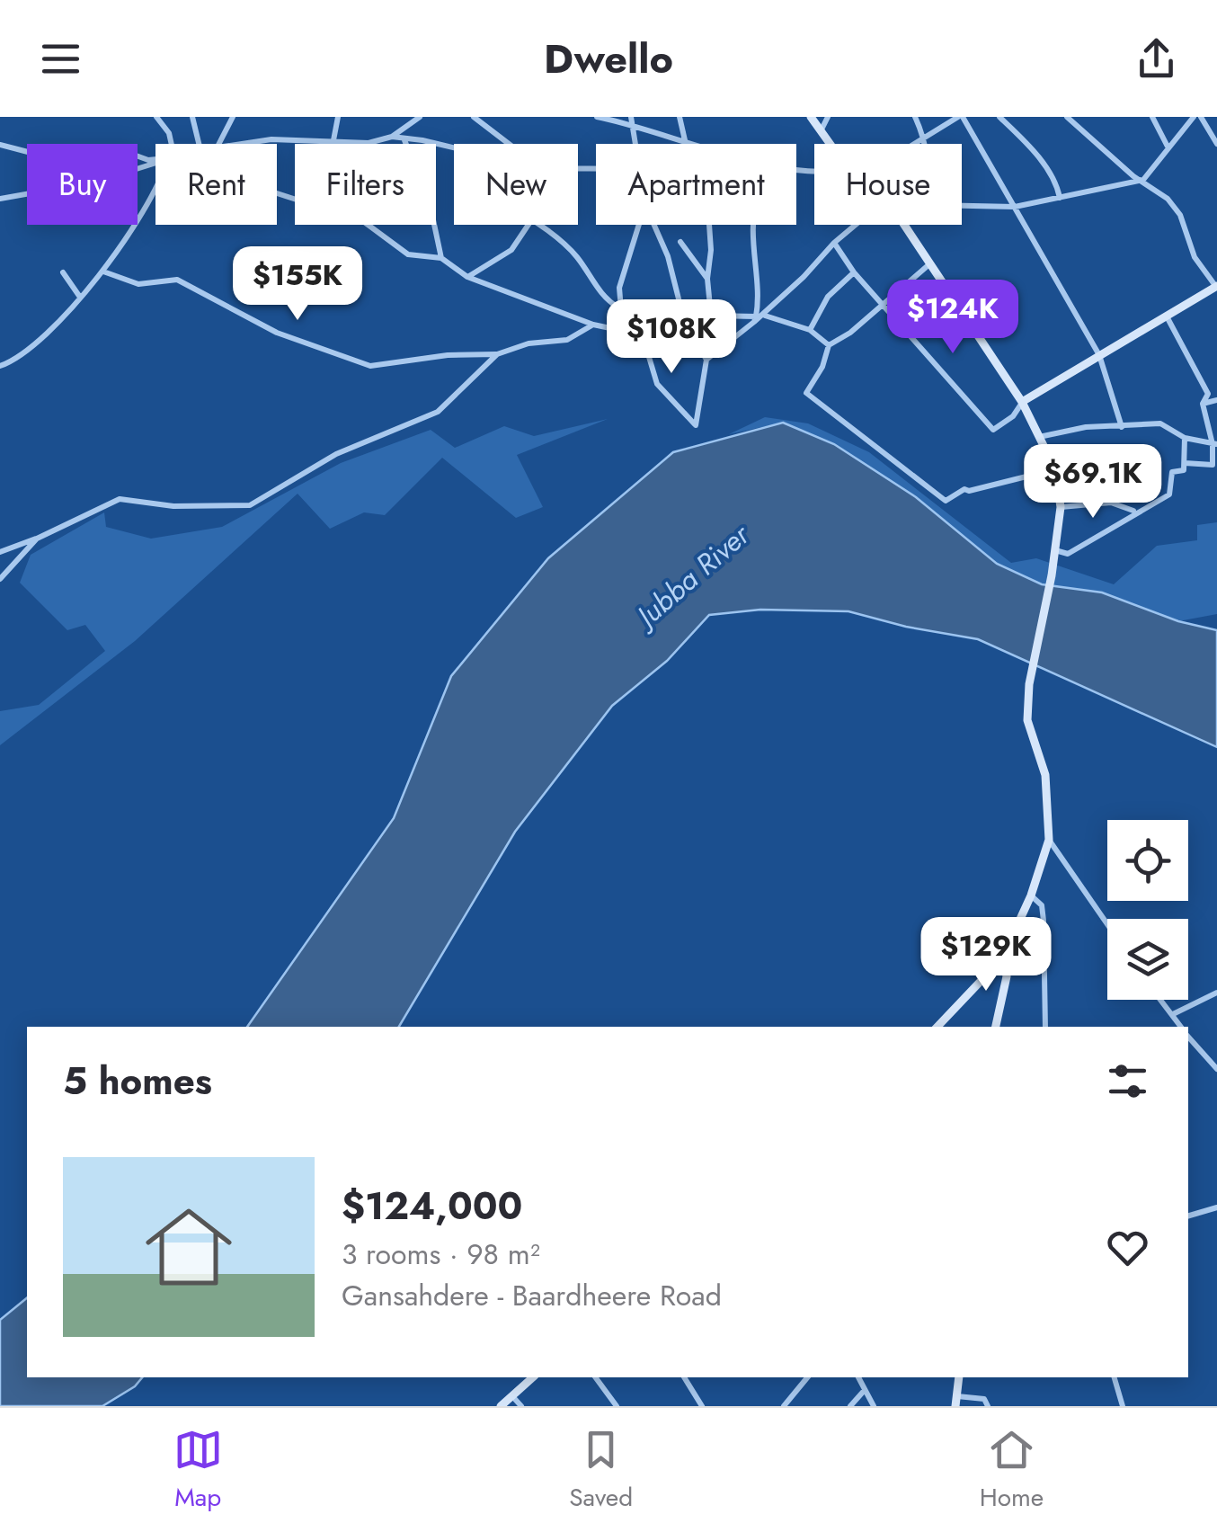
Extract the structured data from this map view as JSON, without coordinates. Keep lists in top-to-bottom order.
{
  "water": ["Jubba River"],
  "page": {
    "header": "Dwello",
    "chip": [
      "Buy",
      "Rent",
      "Filters",
      "New",
      "Apartment",
      "House"
    ],
    "price": [
      "$155K",
      "$124K",
      "$108K",
      "$69.1K",
      "$129K"
    ],
    "heading": "5 homes",
    "list": [
      {
        "name": "$124,000",
        "note": "3 rooms · 98 m² · Gansahdere - Baardheere Road"
      }
    ],
    "tabs": ["Map", "Saved", "Home"]
  }
}
